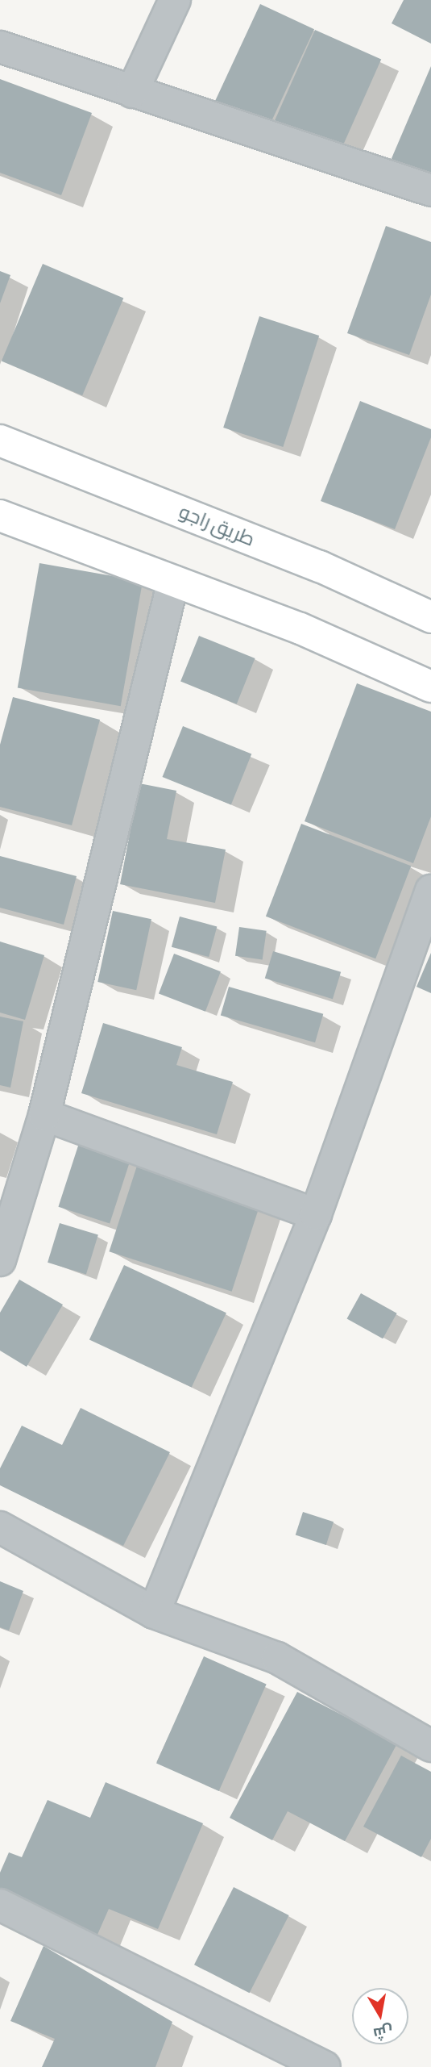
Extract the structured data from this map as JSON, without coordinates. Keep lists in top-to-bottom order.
{
  "streets": {
    "main road": ["طريق راجو"]
  },
  "north": "bottom"
}
